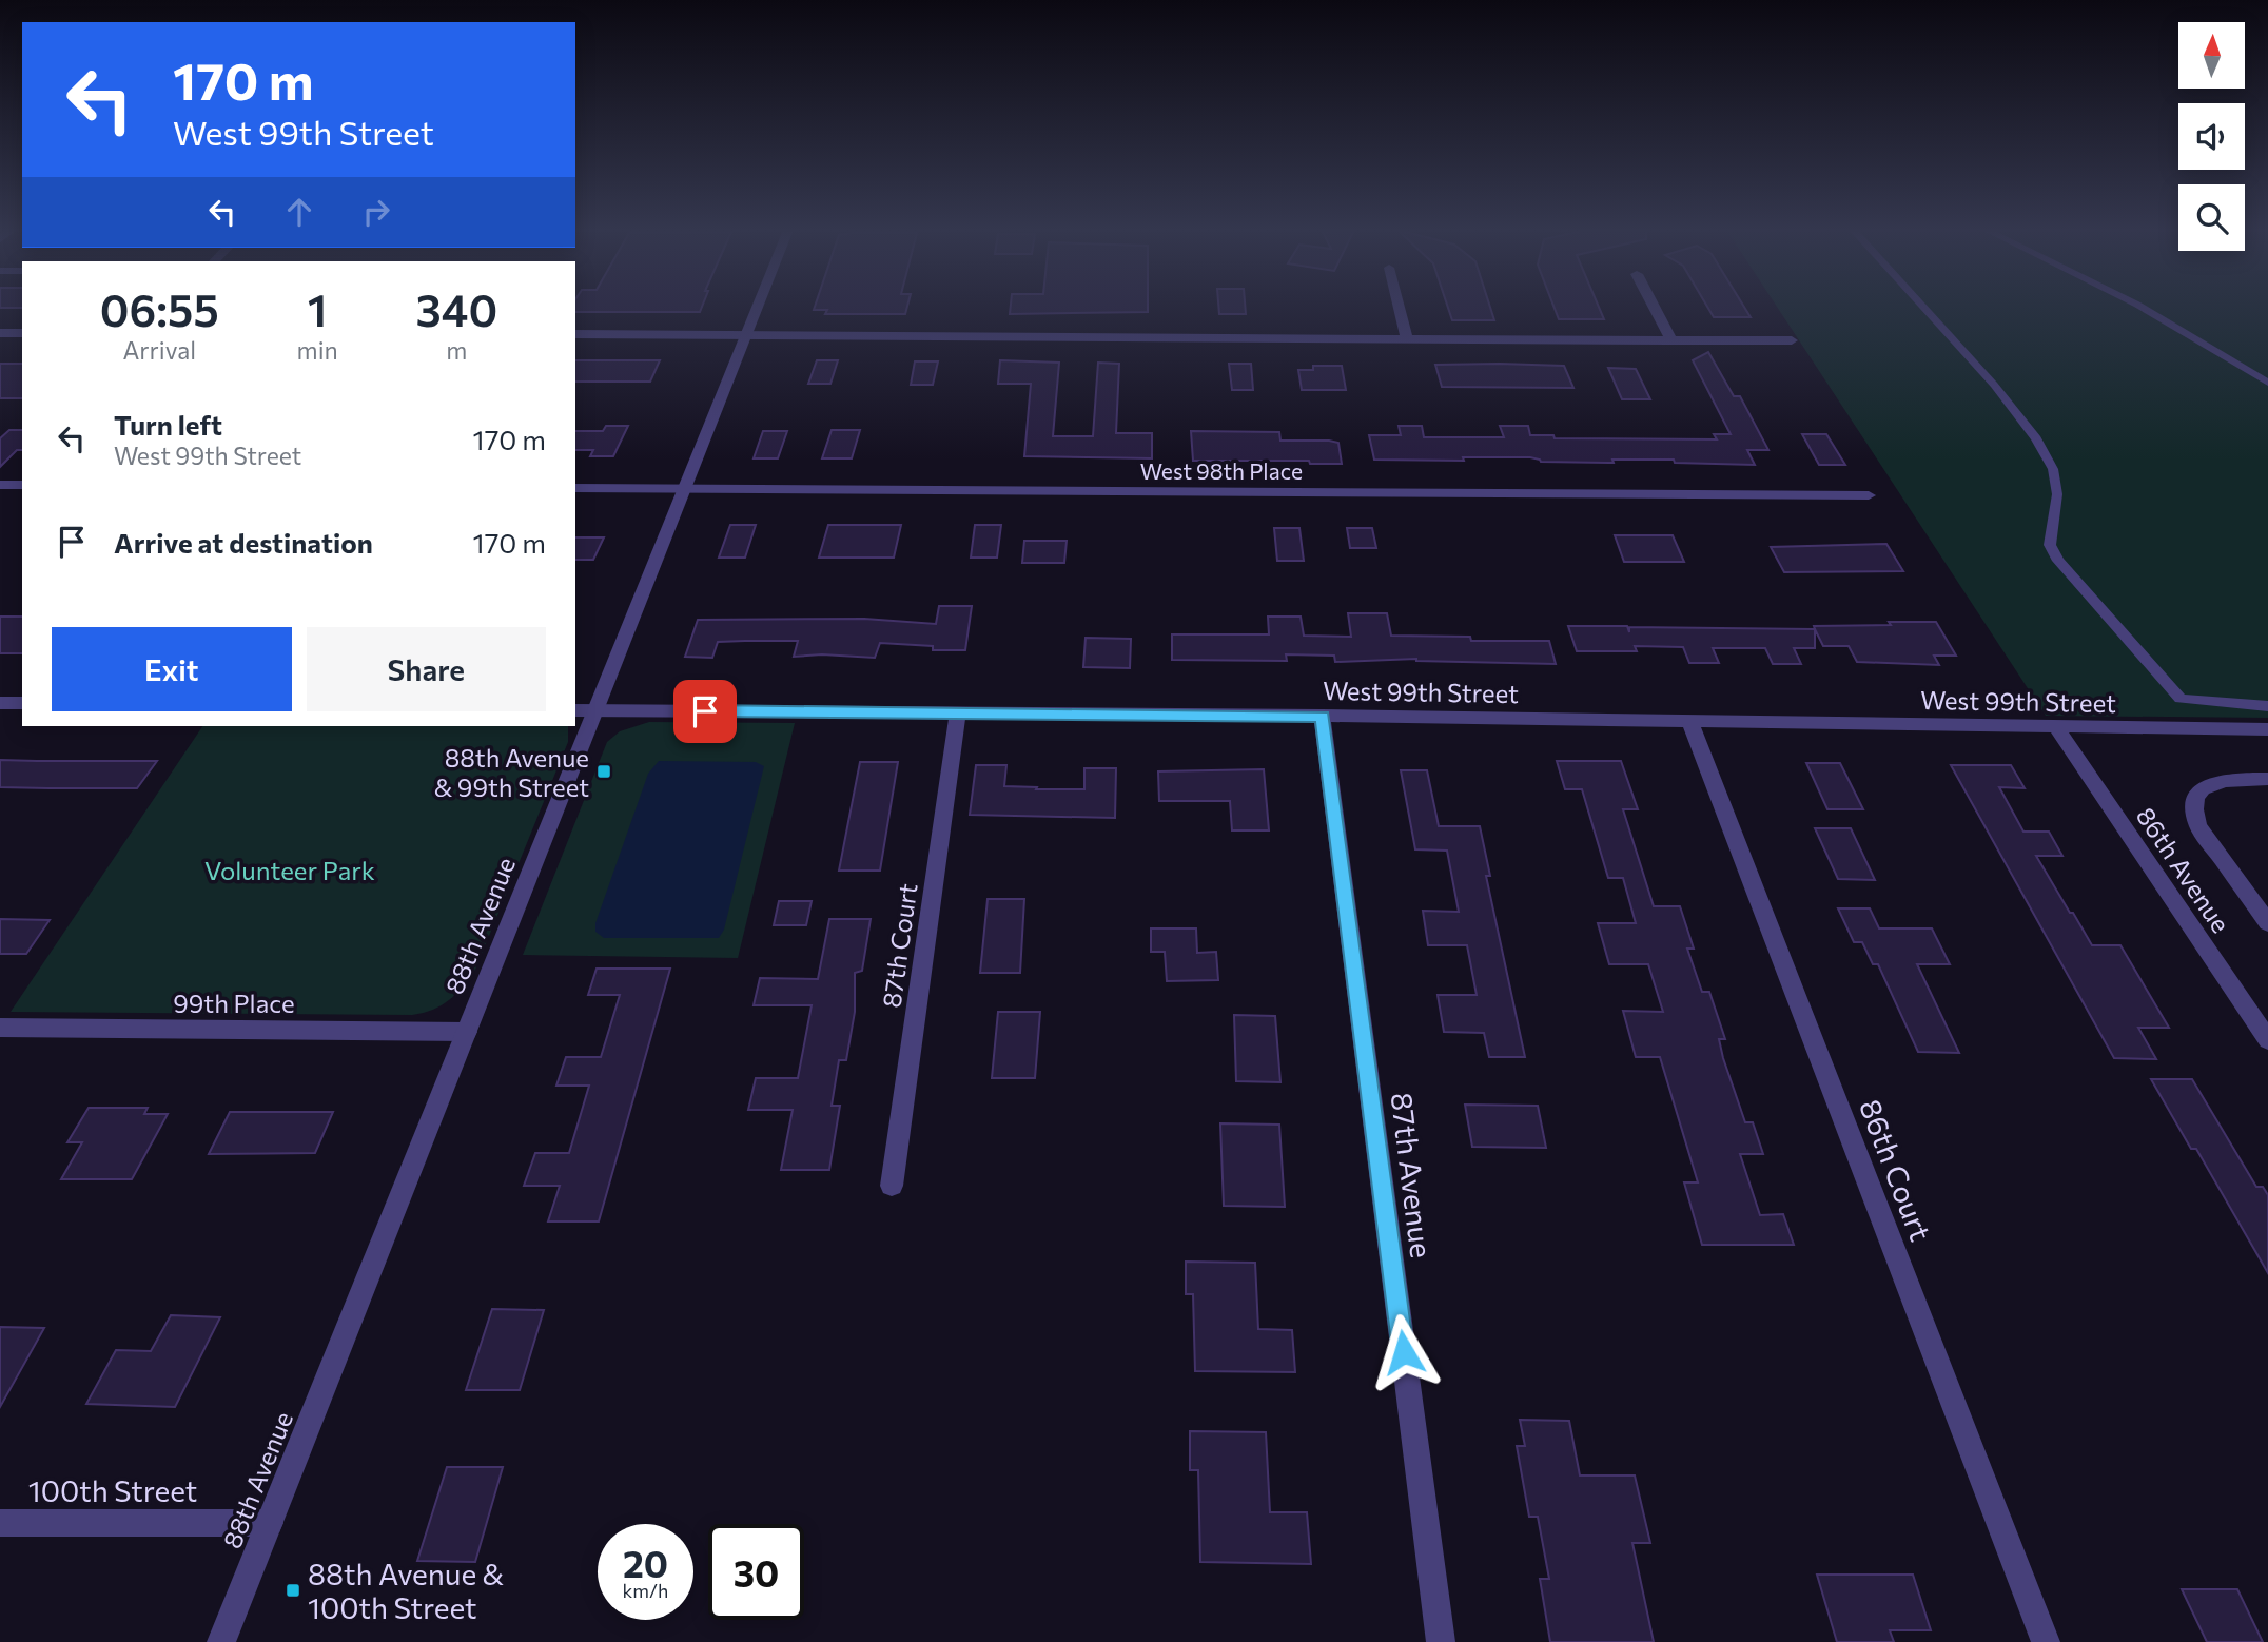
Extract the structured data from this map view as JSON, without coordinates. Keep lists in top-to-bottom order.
{
  "streets": {
    "street": [
      "West 98th Place",
      "West 99th Street",
      "86th Avenue",
      "88th Avenue",
      "87th Court",
      "99th Place",
      "86th Court",
      "87th Avenue",
      "100th Street"
    ]
  },
  "crossings": [
    ["West 98th Place", "88th Avenue"],
    ["West 99th Street", "86th Avenue"],
    ["West 99th Street", "88th Avenue"],
    ["West 99th Street", "87th Court"],
    ["West 99th Street", "86th Court"],
    ["West 99th Street", "87th Avenue"],
    ["88th Avenue", "99th Place"],
    ["88th Avenue", "100th Street"]
  ],
  "parks": ["Volunteer Park"],
  "places": {
    "transit": ["88th Avenue & 99th Street", "88th Avenue & 100th Street"]
  },
  "north": "top",
  "page": {
    "turn": ["170 m", "West 99th Street"],
    "eta": [
      "06:55",
      "Arrival",
      "1",
      "min",
      "340",
      "m"
    ],
    "list": [
      {
        "name": "Turn left",
        "note": "West 99th Street",
        "value": "170 m"
      },
      {
        "name": "Arrive at destination",
        "value": "170 m"
      }
    ],
    "buttons": ["Exit", "Share"],
    "speed": "20 km/h",
    "limit": "30"
  }
}
